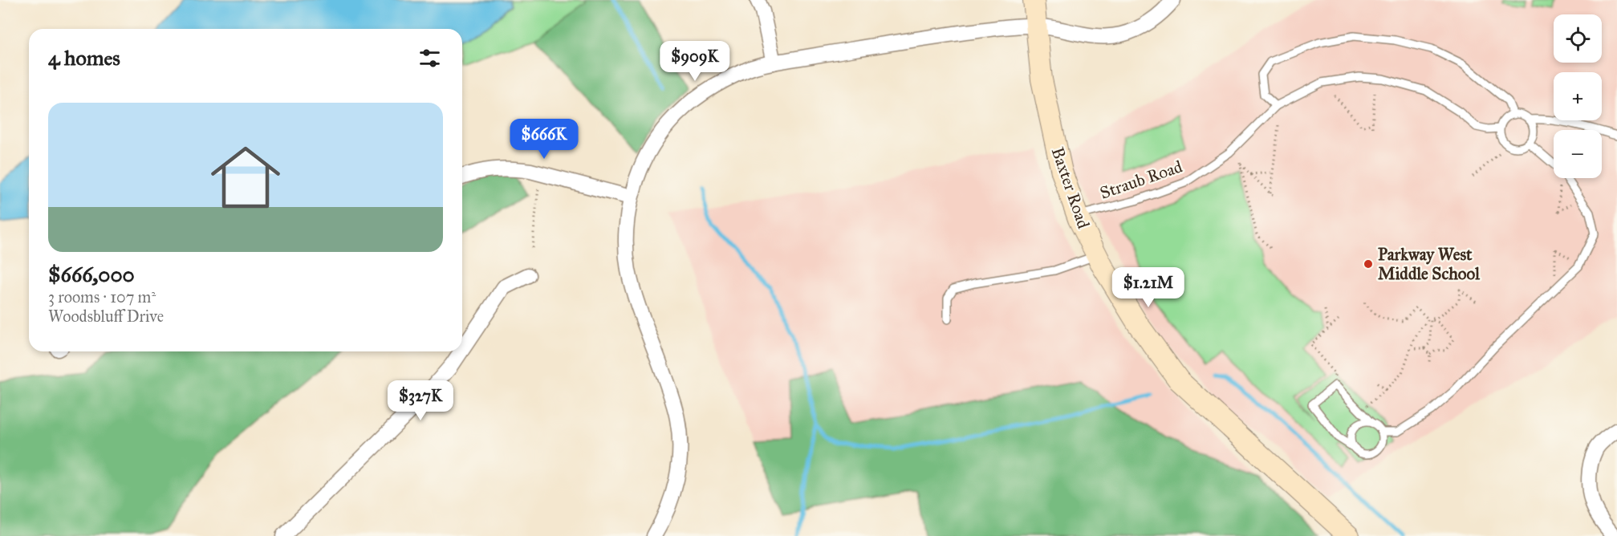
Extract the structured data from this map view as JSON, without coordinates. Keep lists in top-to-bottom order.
{
  "streets": {
    "main road": ["Baxter Road"],
    "lane": ["Straub Road"]
  },
  "crossings": [
    ["Straub Road", "Baxter Road"]
  ],
  "places": ["Parkway West Middle School"],
  "page": {
    "map_buttons": ["+", "−"],
    "heading": "4 homes",
    "price": [
      "$909K",
      "$666K",
      "$1.21M",
      "$327K"
    ],
    "list": [
      {
        "name": "$666,000",
        "note": "3 rooms · 107 m² · Woodsbluff Drive"
      }
    ]
  }
}
